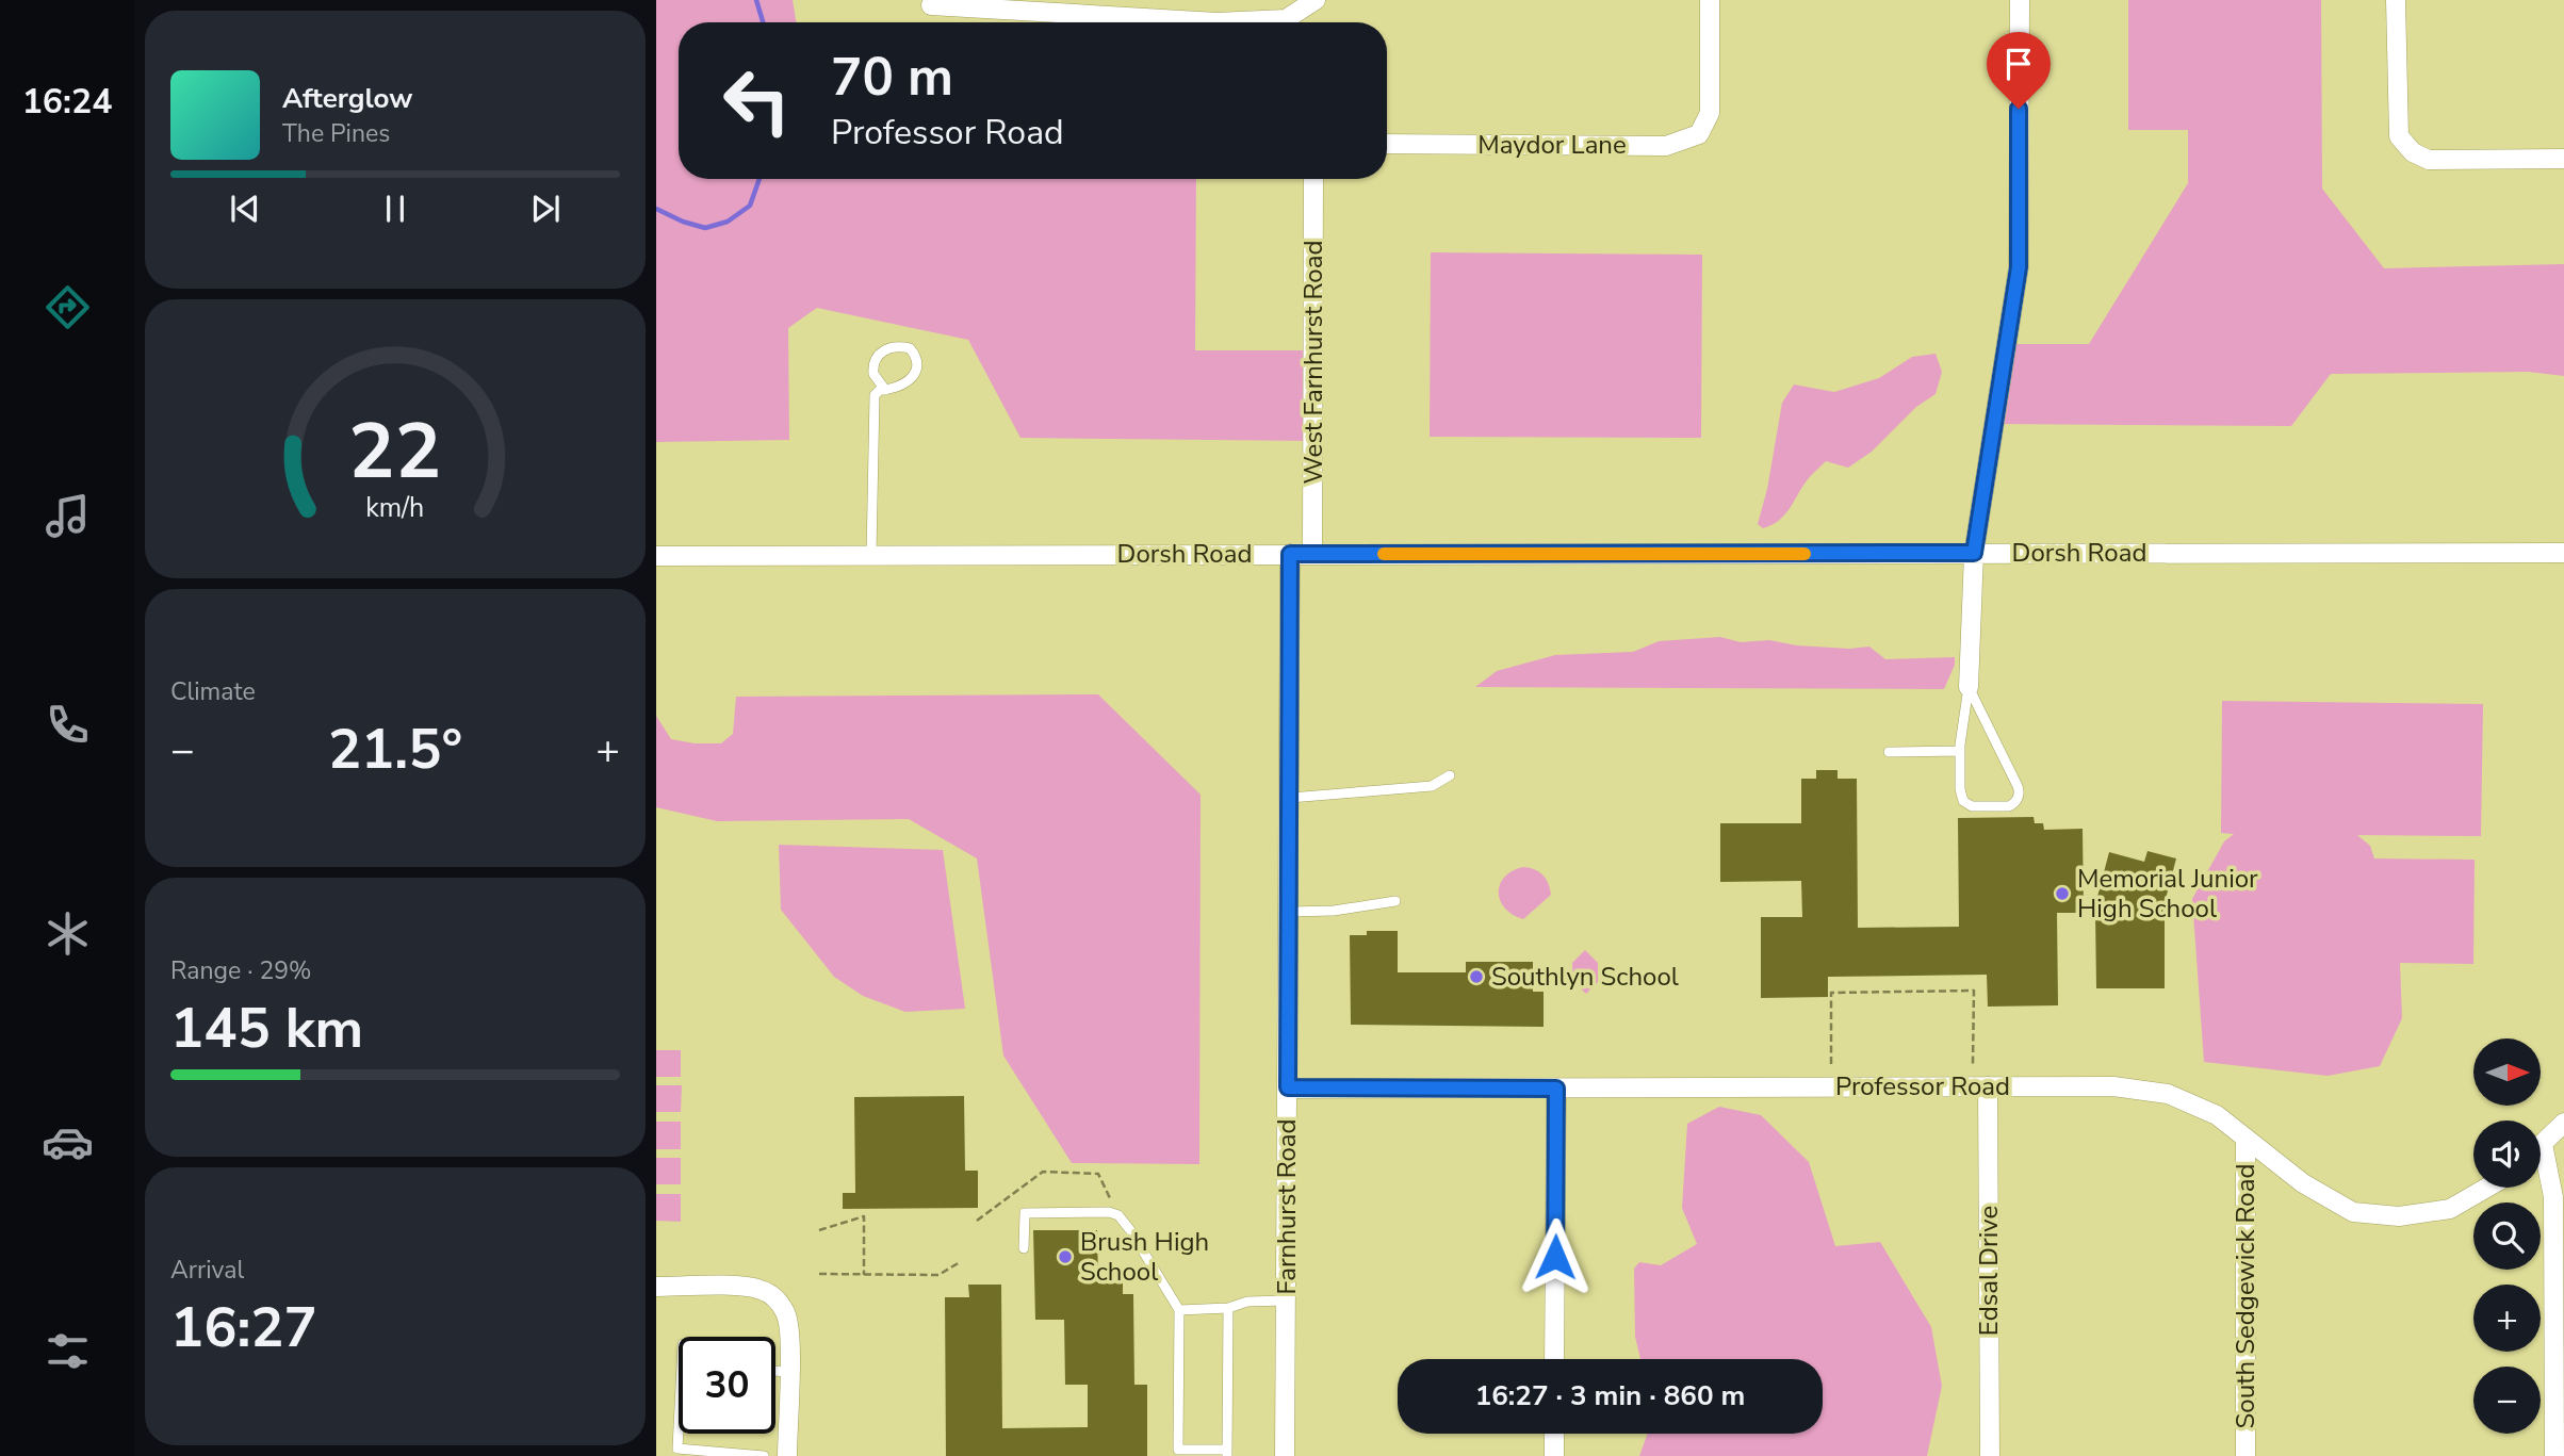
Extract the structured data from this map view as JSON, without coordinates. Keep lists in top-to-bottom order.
{
  "streets": {
    "street": [
      "Maydor Lane",
      "West Farnhurst Road",
      "Dorsh Road",
      "Professor Road",
      "Farnhurst Road",
      "Edsal Drive",
      "South Sedgewick Road"
    ]
  },
  "crossings": [
    ["West Farnhurst Road", "Dorsh Road"],
    ["Dorsh Road", "Farnhurst Road"],
    ["Professor Road", "Farnhurst Road"],
    ["Professor Road", "Edsal Drive"],
    ["Professor Road", "South Sedgewick Road"]
  ],
  "places": ["Memorial Junior High School", "Southlyn School", "Brush High School"],
  "north": "right",
  "page": {
    "tabs": "16:24",
    "turn": ["70 m", "Professor Road"],
    "song": ["Afterglow", "The Pines"],
    "tile": [
      "Climate",
      ["Range · 29%", "145 km"],
      ["Arrival", "16:27"]
    ],
    "heat": ["−", "21.5°", "+"],
    "map_buttons": ["+", "−"],
    "limit": "30",
    "trip": "16:27 · 3 min · 860 m",
    "gauge": ["22", "km/h"]
  }
}
